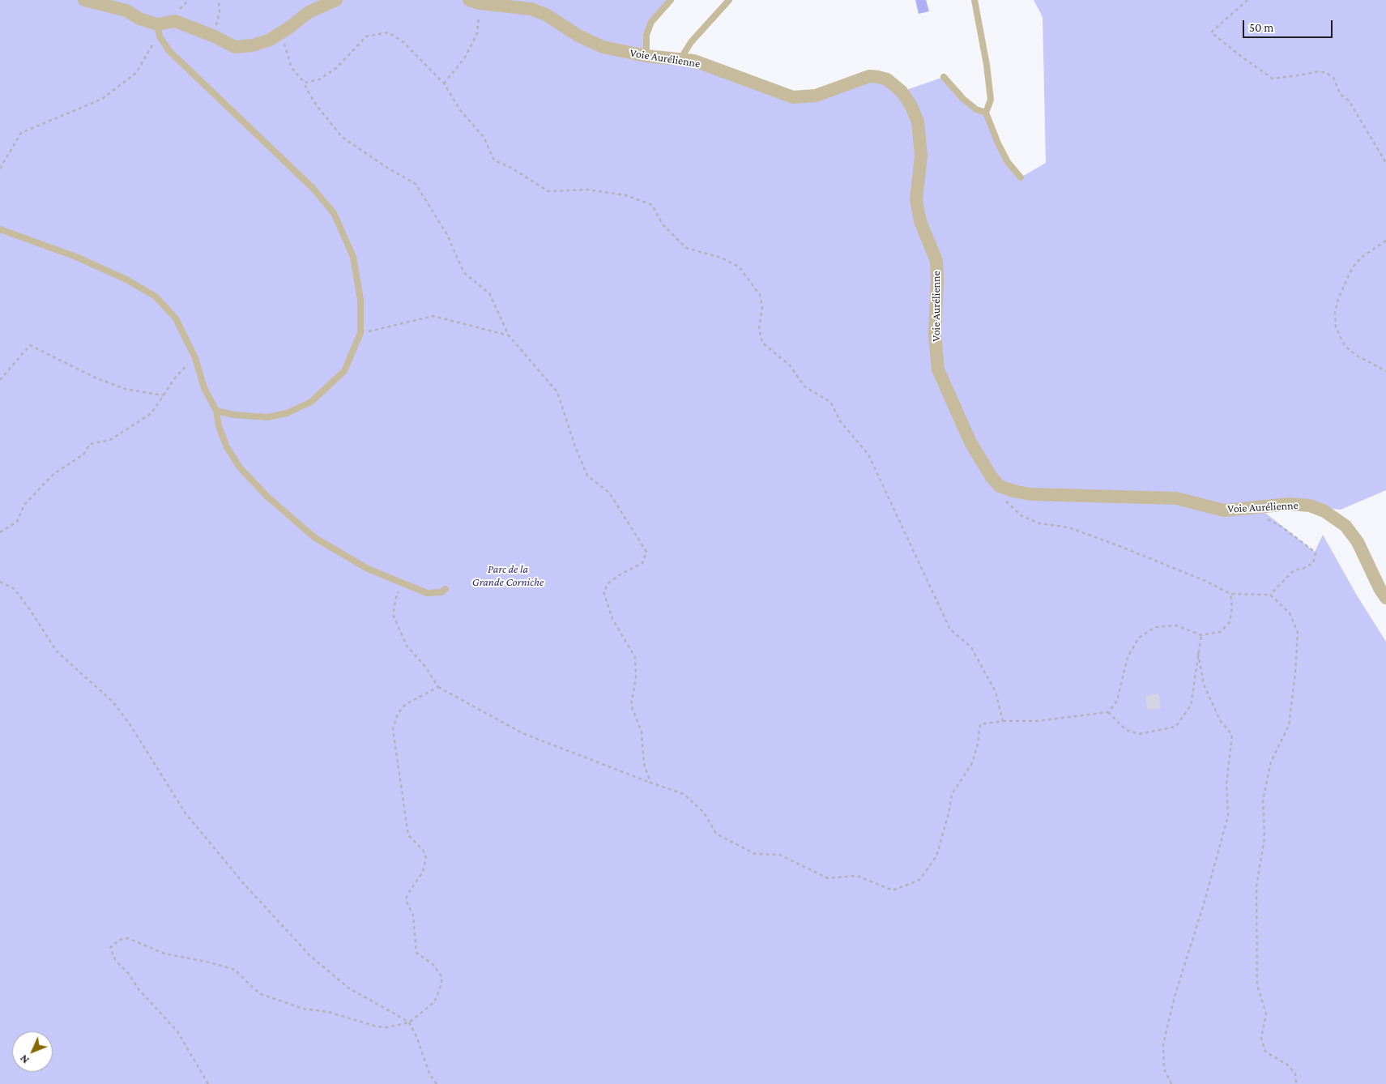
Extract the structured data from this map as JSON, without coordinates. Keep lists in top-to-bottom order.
{
  "streets": {
    "street": ["Voie Aurélienne"]
  },
  "parks": ["Parc de la Grande Corniche"],
  "scale_bar": "50 m",
  "north": "bottom left"
}
